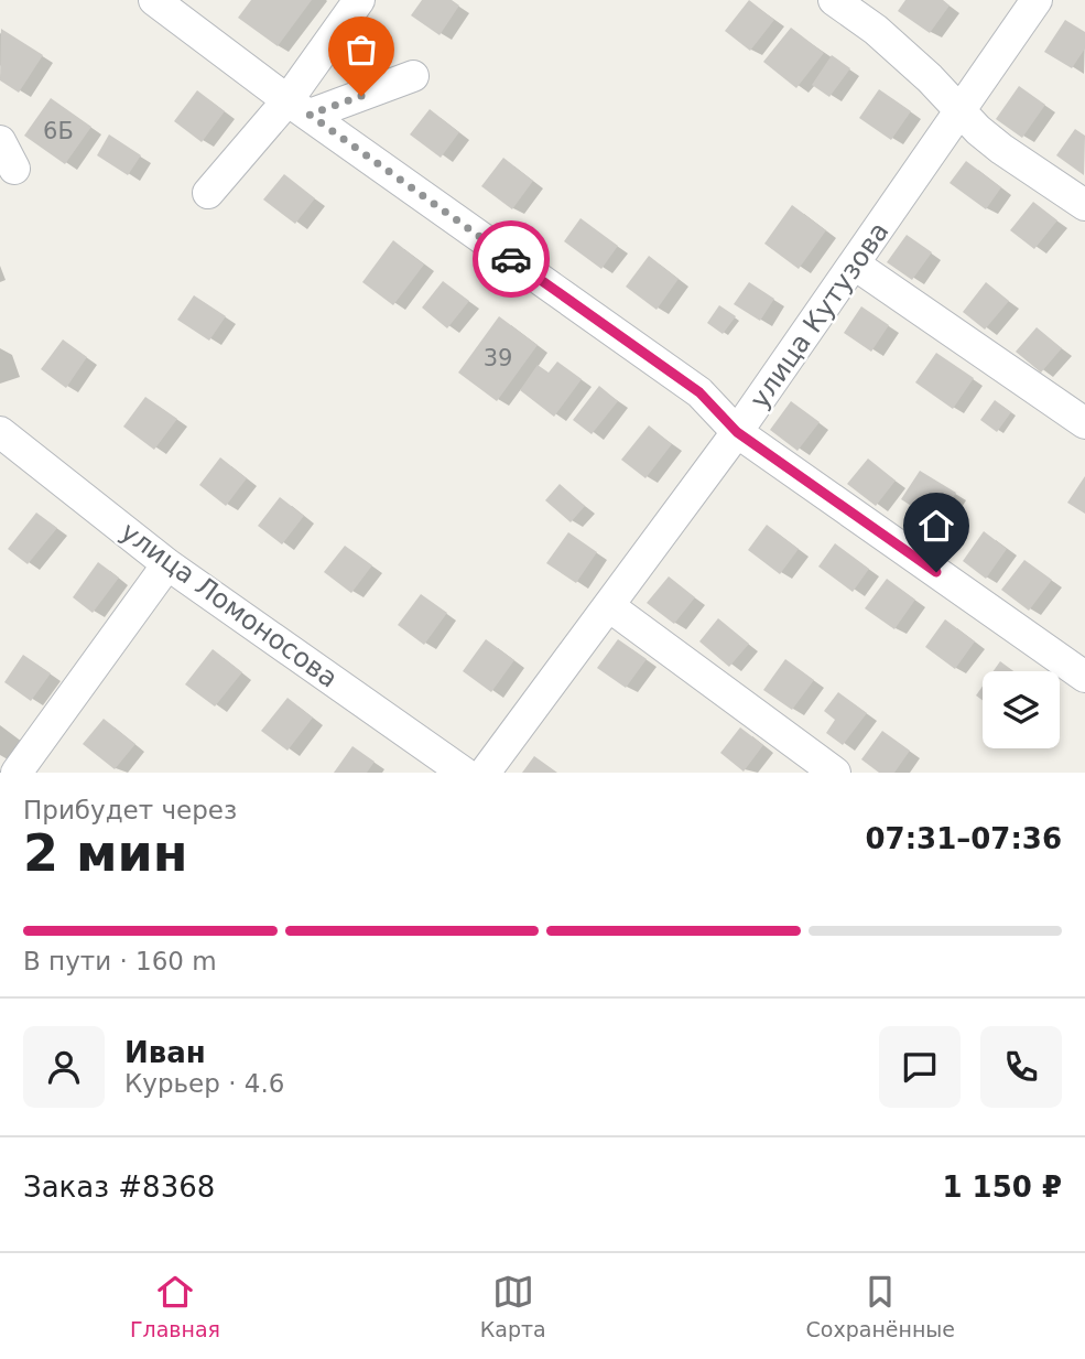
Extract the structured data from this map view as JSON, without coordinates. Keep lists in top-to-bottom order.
{
  "streets": {
    "street": ["улица Кутузова", "улица Ломоносова"]
  },
  "house_numbers": ["6Б", "39"],
  "page": {
    "heading": ["2 мин", "Прибудет через", "07:31–07:36"],
    "panel": [
      "Иван",
      "Курьер · 4.6",
      "Заказ #8368",
      "1 150 ₽"
    ],
    "bar": "В пути · 160 m",
    "tabs": ["Главная", "Карта", "Сохранённые"]
  }
}
